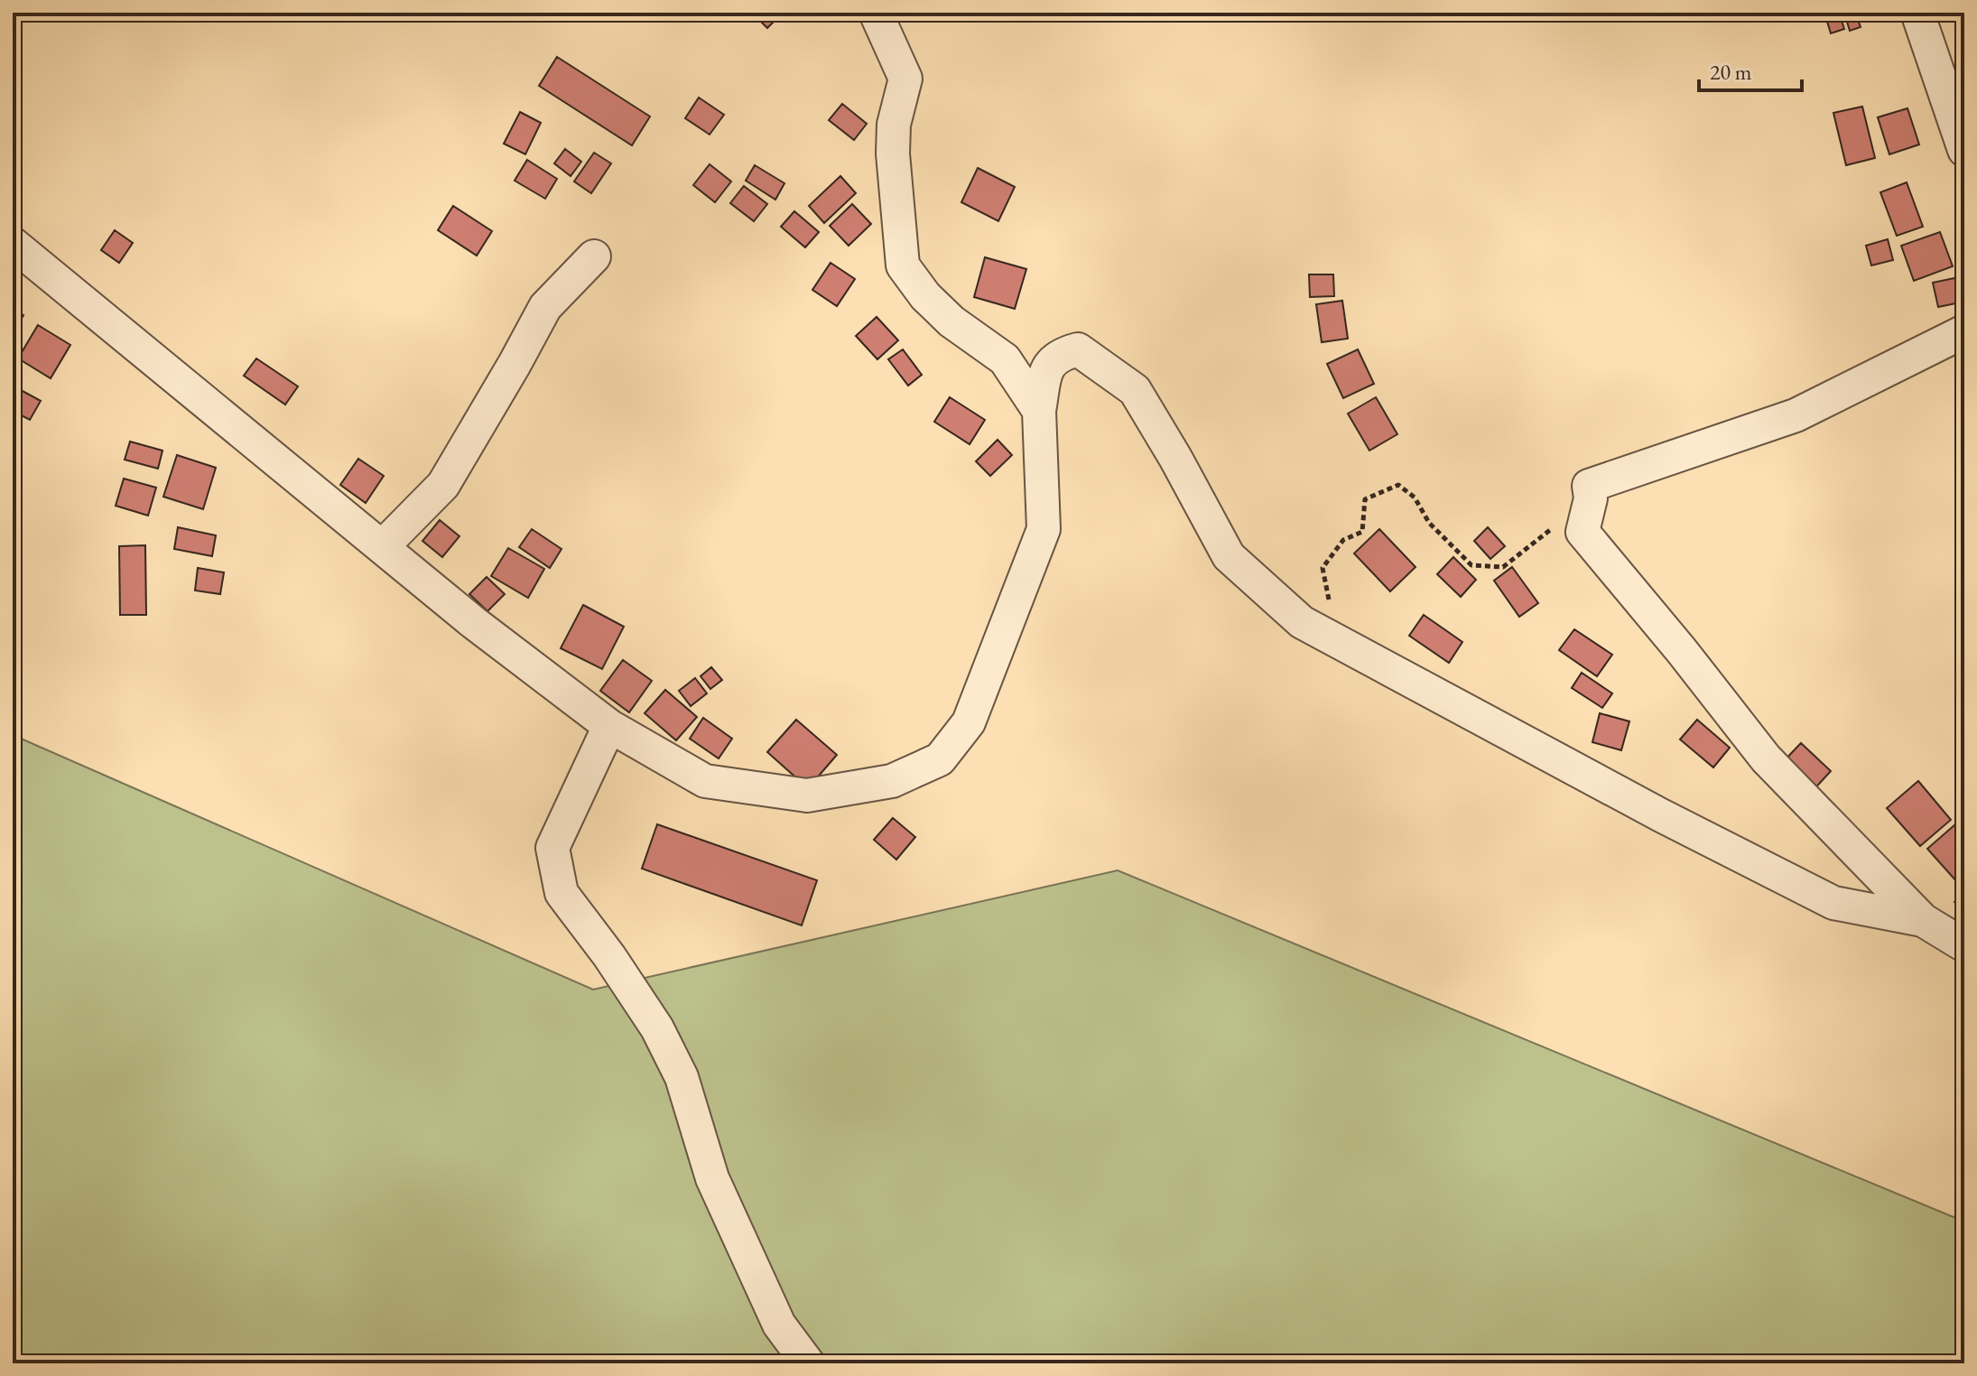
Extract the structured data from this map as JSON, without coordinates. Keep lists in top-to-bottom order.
{
  "scale_bar": "20 m"
}
